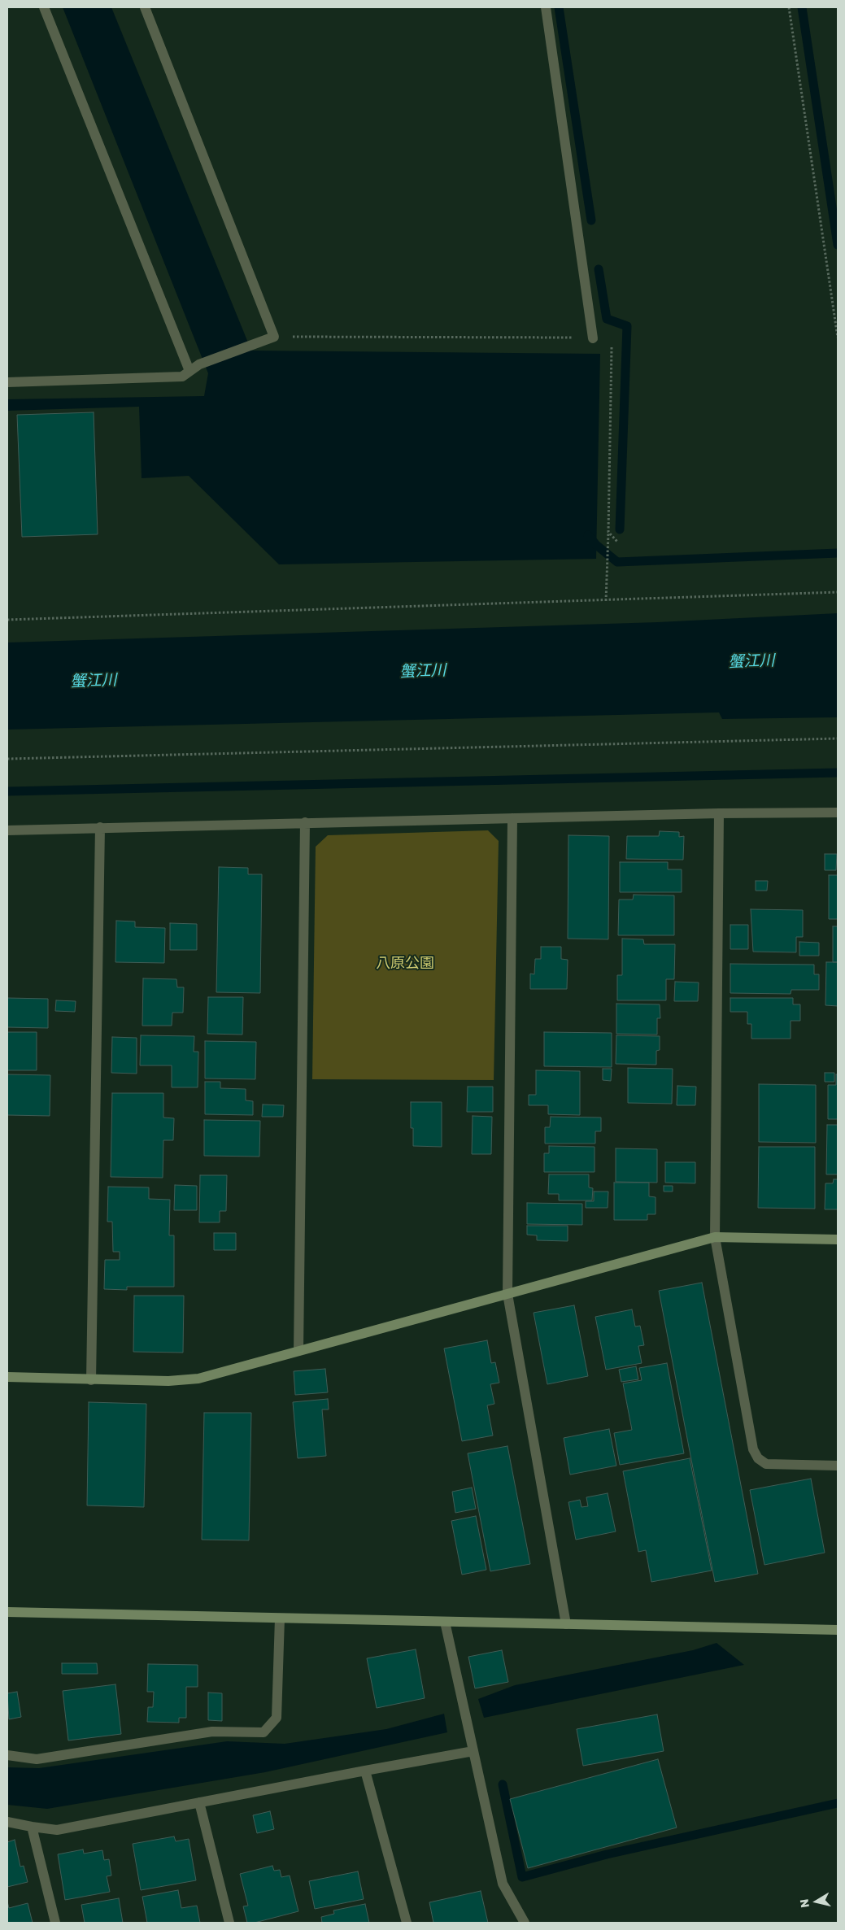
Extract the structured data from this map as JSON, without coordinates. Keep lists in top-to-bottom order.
{
  "water": ["蟹江川"],
  "parks": ["八原公園"],
  "north": "left"
}
